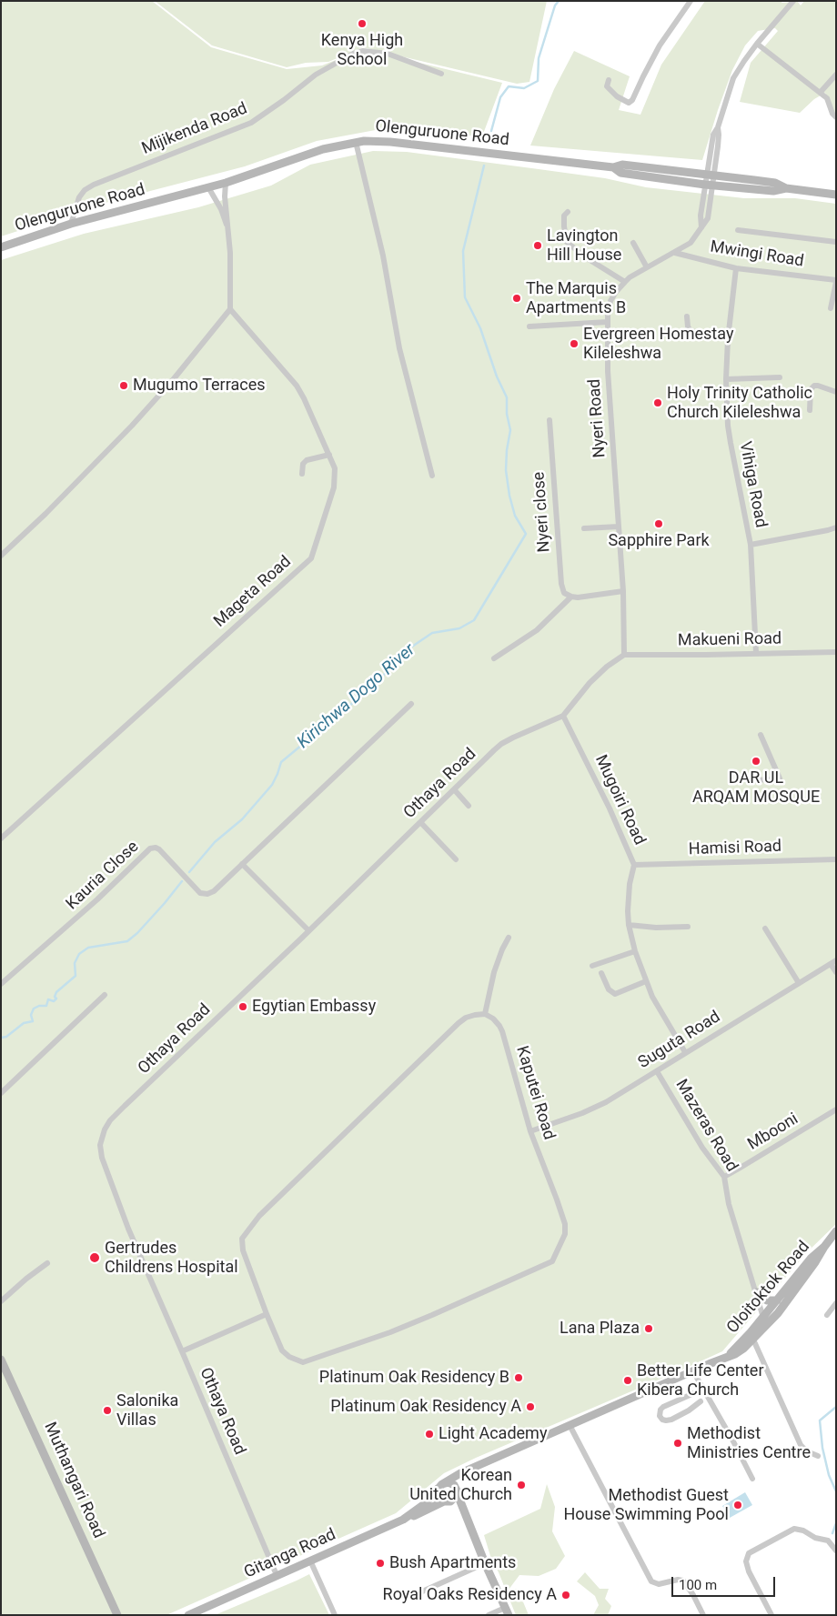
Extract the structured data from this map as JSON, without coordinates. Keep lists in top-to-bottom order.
{
  "streets": {
    "street": [
      "Mijikenda Road",
      "Olenguruone Road",
      "Mwingi Road",
      "Nyeri Road",
      "Vihiga Road",
      "Nyeri close",
      "Mageta Road",
      "Makueni Road",
      "Othaya Road",
      "Mugoiri Road",
      "Hamisi Road",
      "Kauria Close",
      "Suguta Road",
      "Kaputei Road",
      "Mazeras Road",
      "Mbooni",
      "Oloitoktok Road",
      "Muthangari Road",
      "Gitanga Road"
    ]
  },
  "crossings": [
    ["Mijikenda Road", "Olenguruone Road"],
    ["Olenguruone Road", "Nyeri Road"],
    ["Mwingi Road", "Nyeri Road"],
    ["Mwingi Road", "Vihiga Road"],
    ["Nyeri Road", "Makueni Road"],
    ["Nyeri Road", "Othaya Road"],
    ["Vihiga Road", "Makueni Road"],
    ["Makueni Road", "Othaya Road"],
    ["Othaya Road", "Mugoiri Road"],
    ["Othaya Road", "Gitanga Road"],
    ["Mugoiri Road", "Hamisi Road"],
    ["Mugoiri Road", "Suguta Road"],
    ["Suguta Road", "Kaputei Road"],
    ["Suguta Road", "Mazeras Road"],
    ["Mazeras Road", "Mbooni"],
    ["Mazeras Road", "Oloitoktok Road"],
    ["Oloitoktok Road", "Gitanga Road"]
  ],
  "water": ["Kirichwa Dogo River"],
  "places": [
    "Kenya High School",
    "Lavington Hill House",
    "The Marquis Apartments B",
    "Evergreen Homestay Kileleshwa",
    "Mugumo Terraces",
    "Holy Trinity Catholic Church Kileleshwa",
    "Sapphire Park",
    "DAR UL ARQAM MOSQUE",
    "Egytian Embassy",
    "Gertrudes Childrens Hospital",
    "Lana Plaza",
    "Platinum Oak Residency B",
    "Better Life Center Kibera Church",
    "Platinum Oak Residency A",
    "Salonika Villas",
    "Light Academy",
    "Methodist Ministries Centre",
    "Korean United Church",
    "Methodist Guest House Swimming Pool",
    "Bush Apartments",
    "Royal Oaks Residency A"
  ],
  "scale_bar": "100 m"
}
